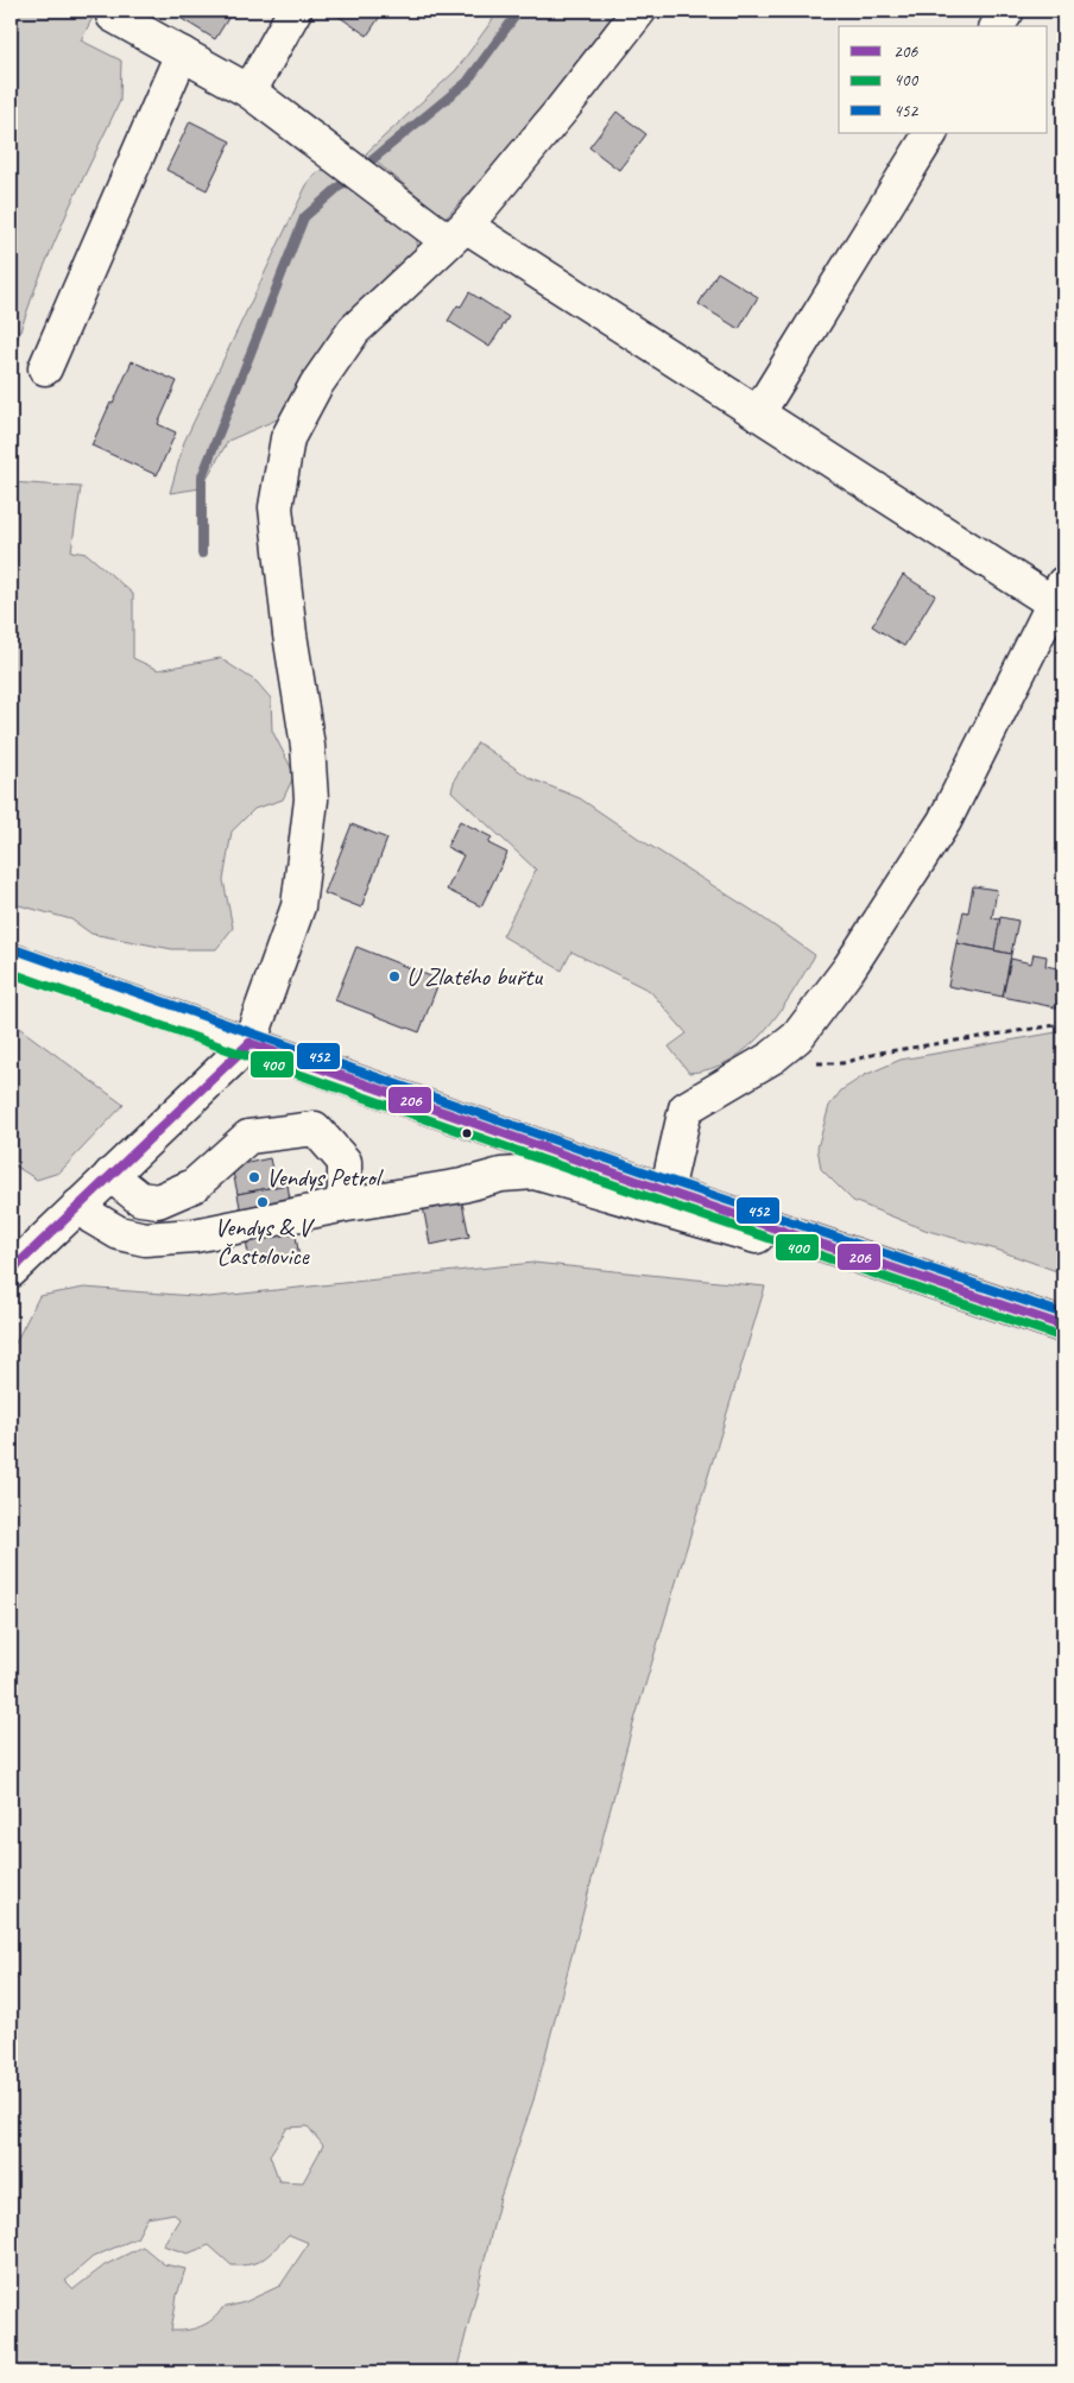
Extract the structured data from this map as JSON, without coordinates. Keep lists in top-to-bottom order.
{
  "places": ["U Zlatého buřtu", "Vendys Petrol", "Vendys & V Častolovice"],
  "lines": ["transit line 452", "transit line 400", "transit line 206"],
  "legend": ["206", "400", "452"]
}
